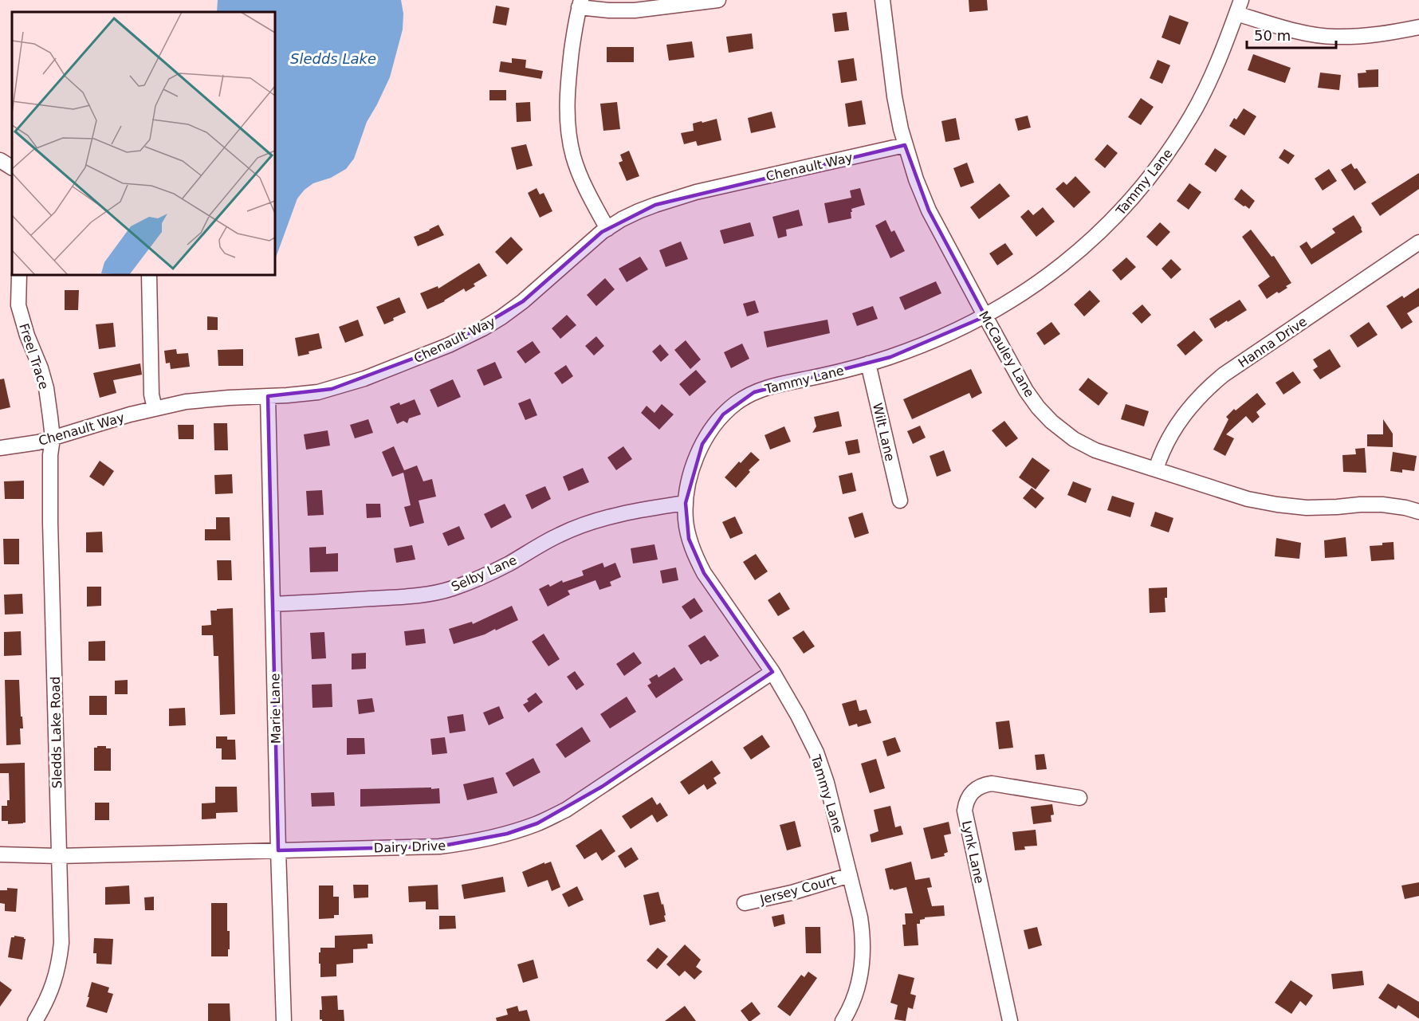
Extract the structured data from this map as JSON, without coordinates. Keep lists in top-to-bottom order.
{
  "streets": {
    "street": [
      "Chenault Way",
      "Tammy Lane",
      "Hanna Drive",
      "McCauley Lane",
      "Freel Trace",
      "Wilt Lane",
      "Selby Lane",
      "Marie Lane",
      "Sledds Lake Road",
      "Dairy Drive",
      "Lynk Lane",
      "Jersey Court"
    ]
  },
  "crossings": [
    ["Chenault Way", "McCauley Lane"],
    ["Chenault Way", "Freel Trace"],
    ["Chenault Way", "Marie Lane"],
    ["Chenault Way", "Sledds Lake Road"],
    ["Tammy Lane", "McCauley Lane"],
    ["Tammy Lane", "Wilt Lane"],
    ["Tammy Lane", "Selby Lane"],
    ["Tammy Lane", "Dairy Drive"],
    ["Tammy Lane", "Jersey Court"],
    ["Hanna Drive", "McCauley Lane"],
    ["Freel Trace", "Sledds Lake Road"],
    ["Selby Lane", "Marie Lane"],
    ["Marie Lane", "Dairy Drive"],
    ["Sledds Lake Road", "Dairy Drive"]
  ],
  "water": ["Sledds Lake"],
  "scale_bar": "50 m"
}
